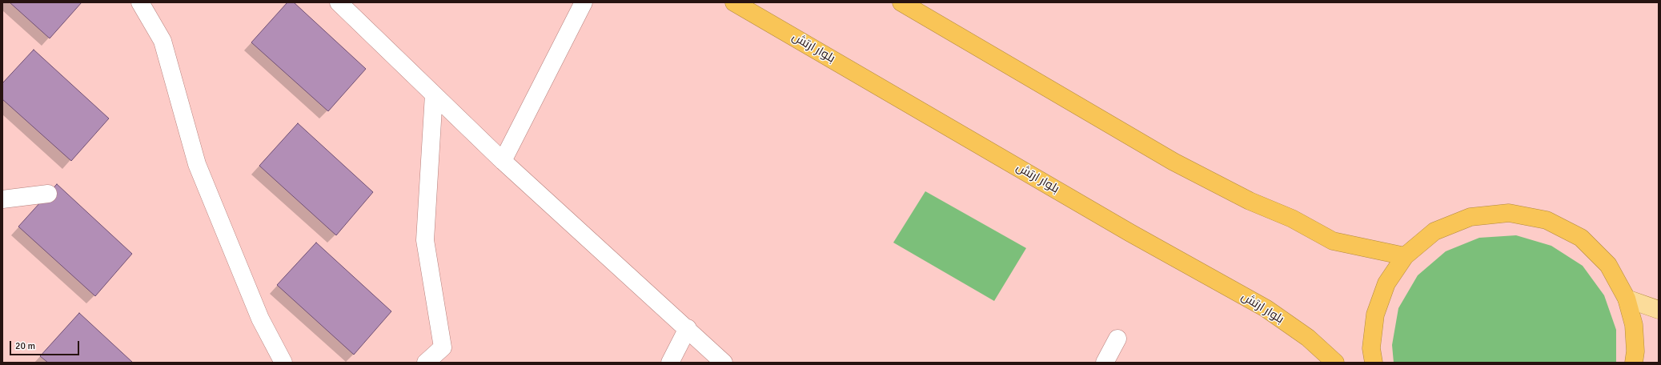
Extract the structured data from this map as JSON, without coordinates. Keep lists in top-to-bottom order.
{
  "streets": {
    "highway": ["بلوار ارتش"]
  },
  "scale_bar": "20 m"
}
